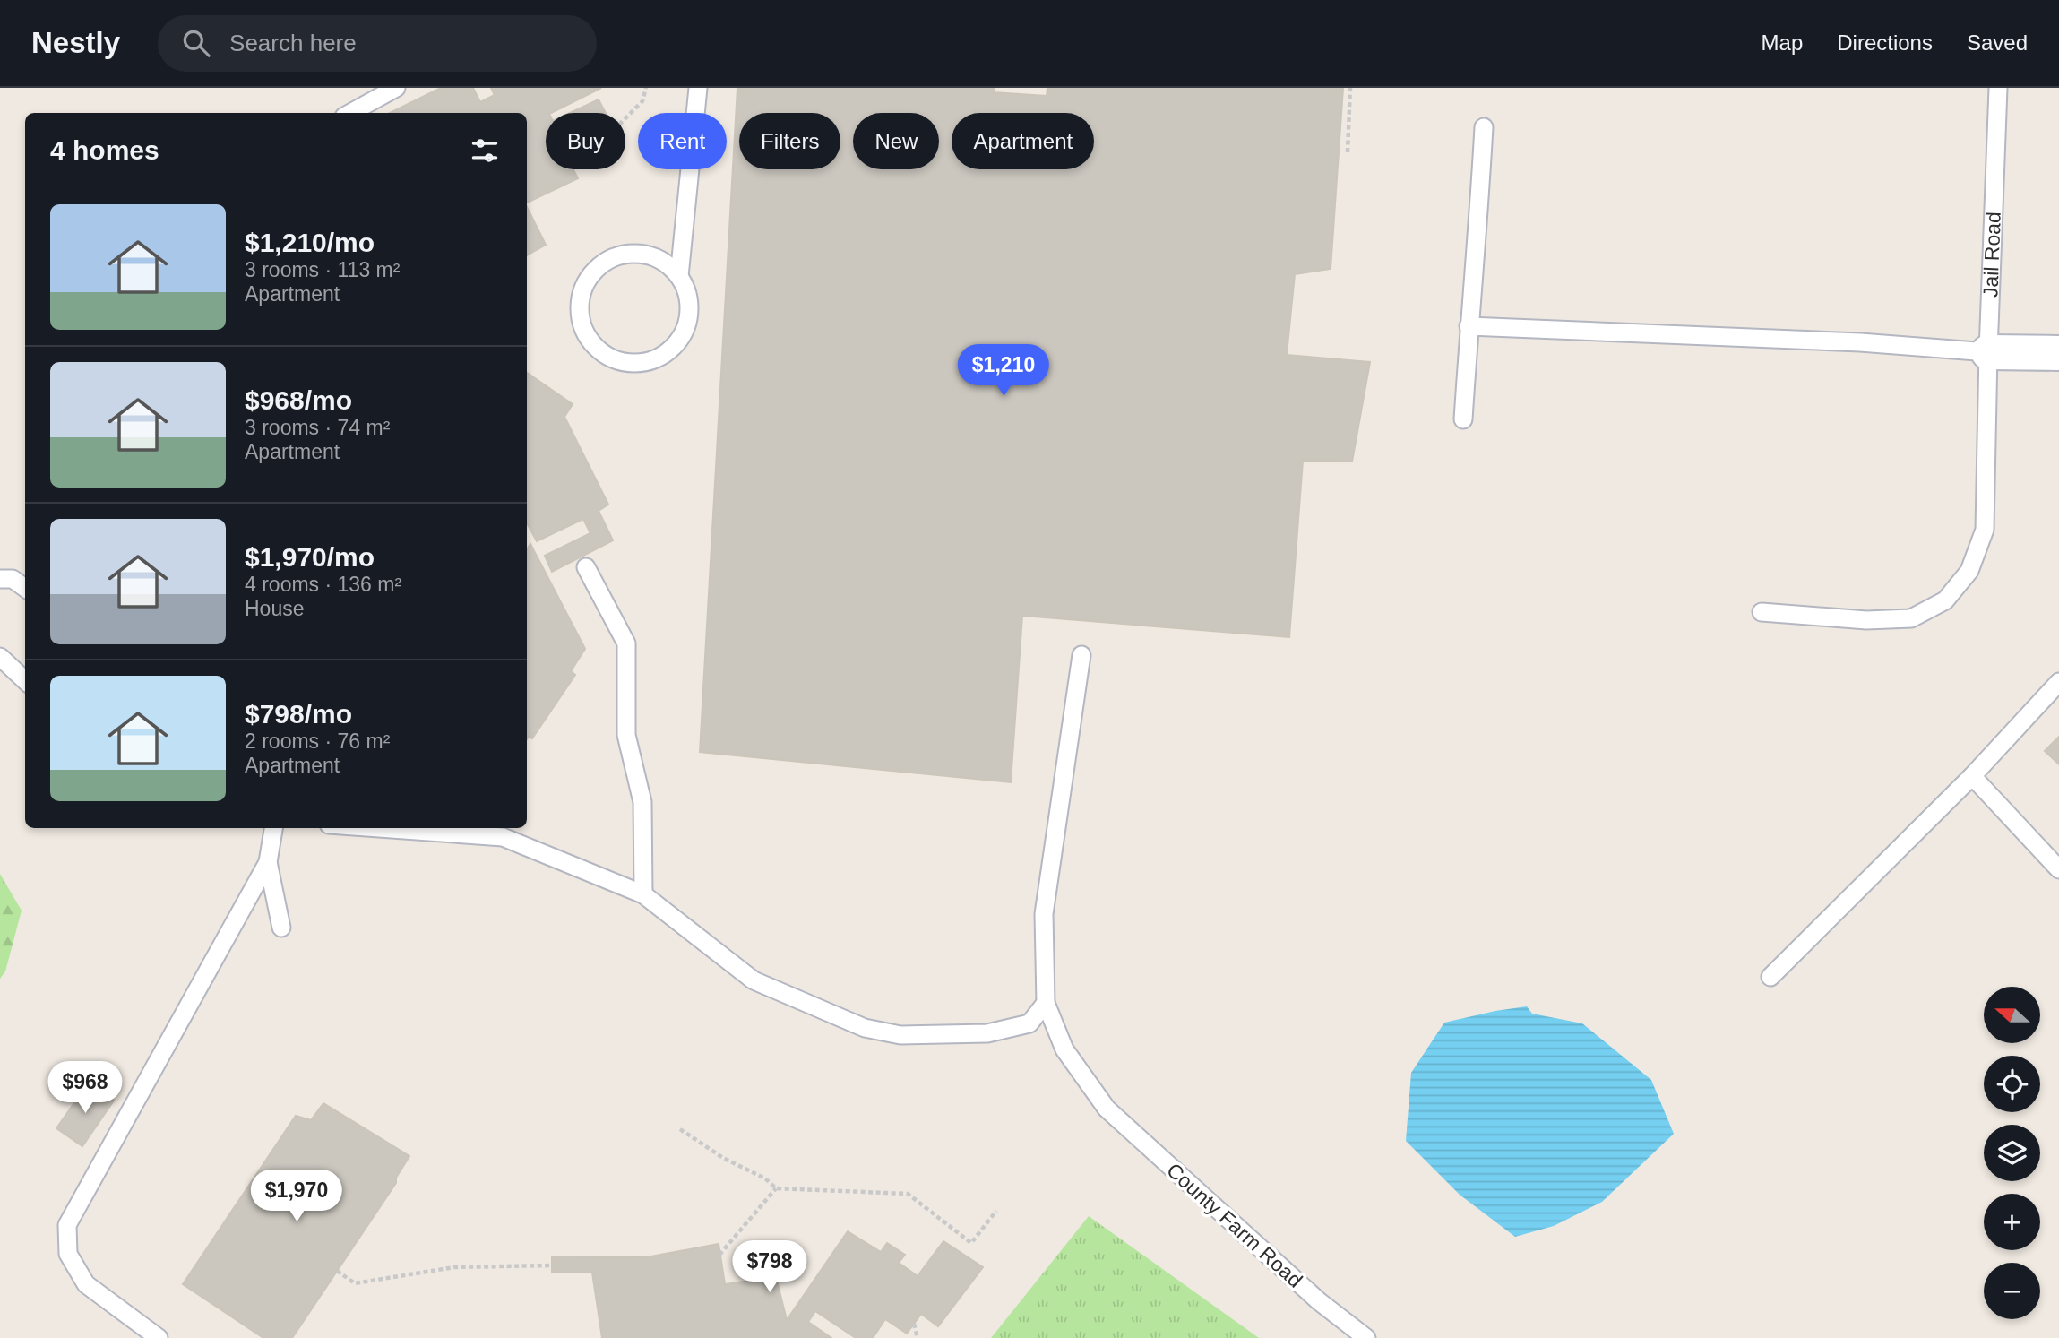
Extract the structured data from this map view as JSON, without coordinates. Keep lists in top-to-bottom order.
{
  "streets": {
    "lane": ["Jail Road", "County Farm Road"]
  },
  "north": "left",
  "page": {
    "header": "Nestly",
    "search": "Search here",
    "nav": ["Map", "Directions", "Saved"],
    "chip": [
      "Buy",
      "Rent",
      "Filters",
      "New",
      "Apartment"
    ],
    "heading": "4 homes",
    "list": [
      {
        "name": "$1,210/mo",
        "note": "3 rooms · 113 m² · Apartment"
      },
      {
        "name": "$968/mo",
        "note": "3 rooms · 74 m² · Apartment"
      },
      {
        "name": "$1,970/mo",
        "note": "4 rooms · 136 m² · House"
      },
      {
        "name": "$798/mo",
        "note": "2 rooms · 76 m² · Apartment"
      }
    ],
    "price": [
      "$1,210",
      "$968",
      "$1,970",
      "$798"
    ],
    "map_buttons": ["+", "−"]
  }
}
